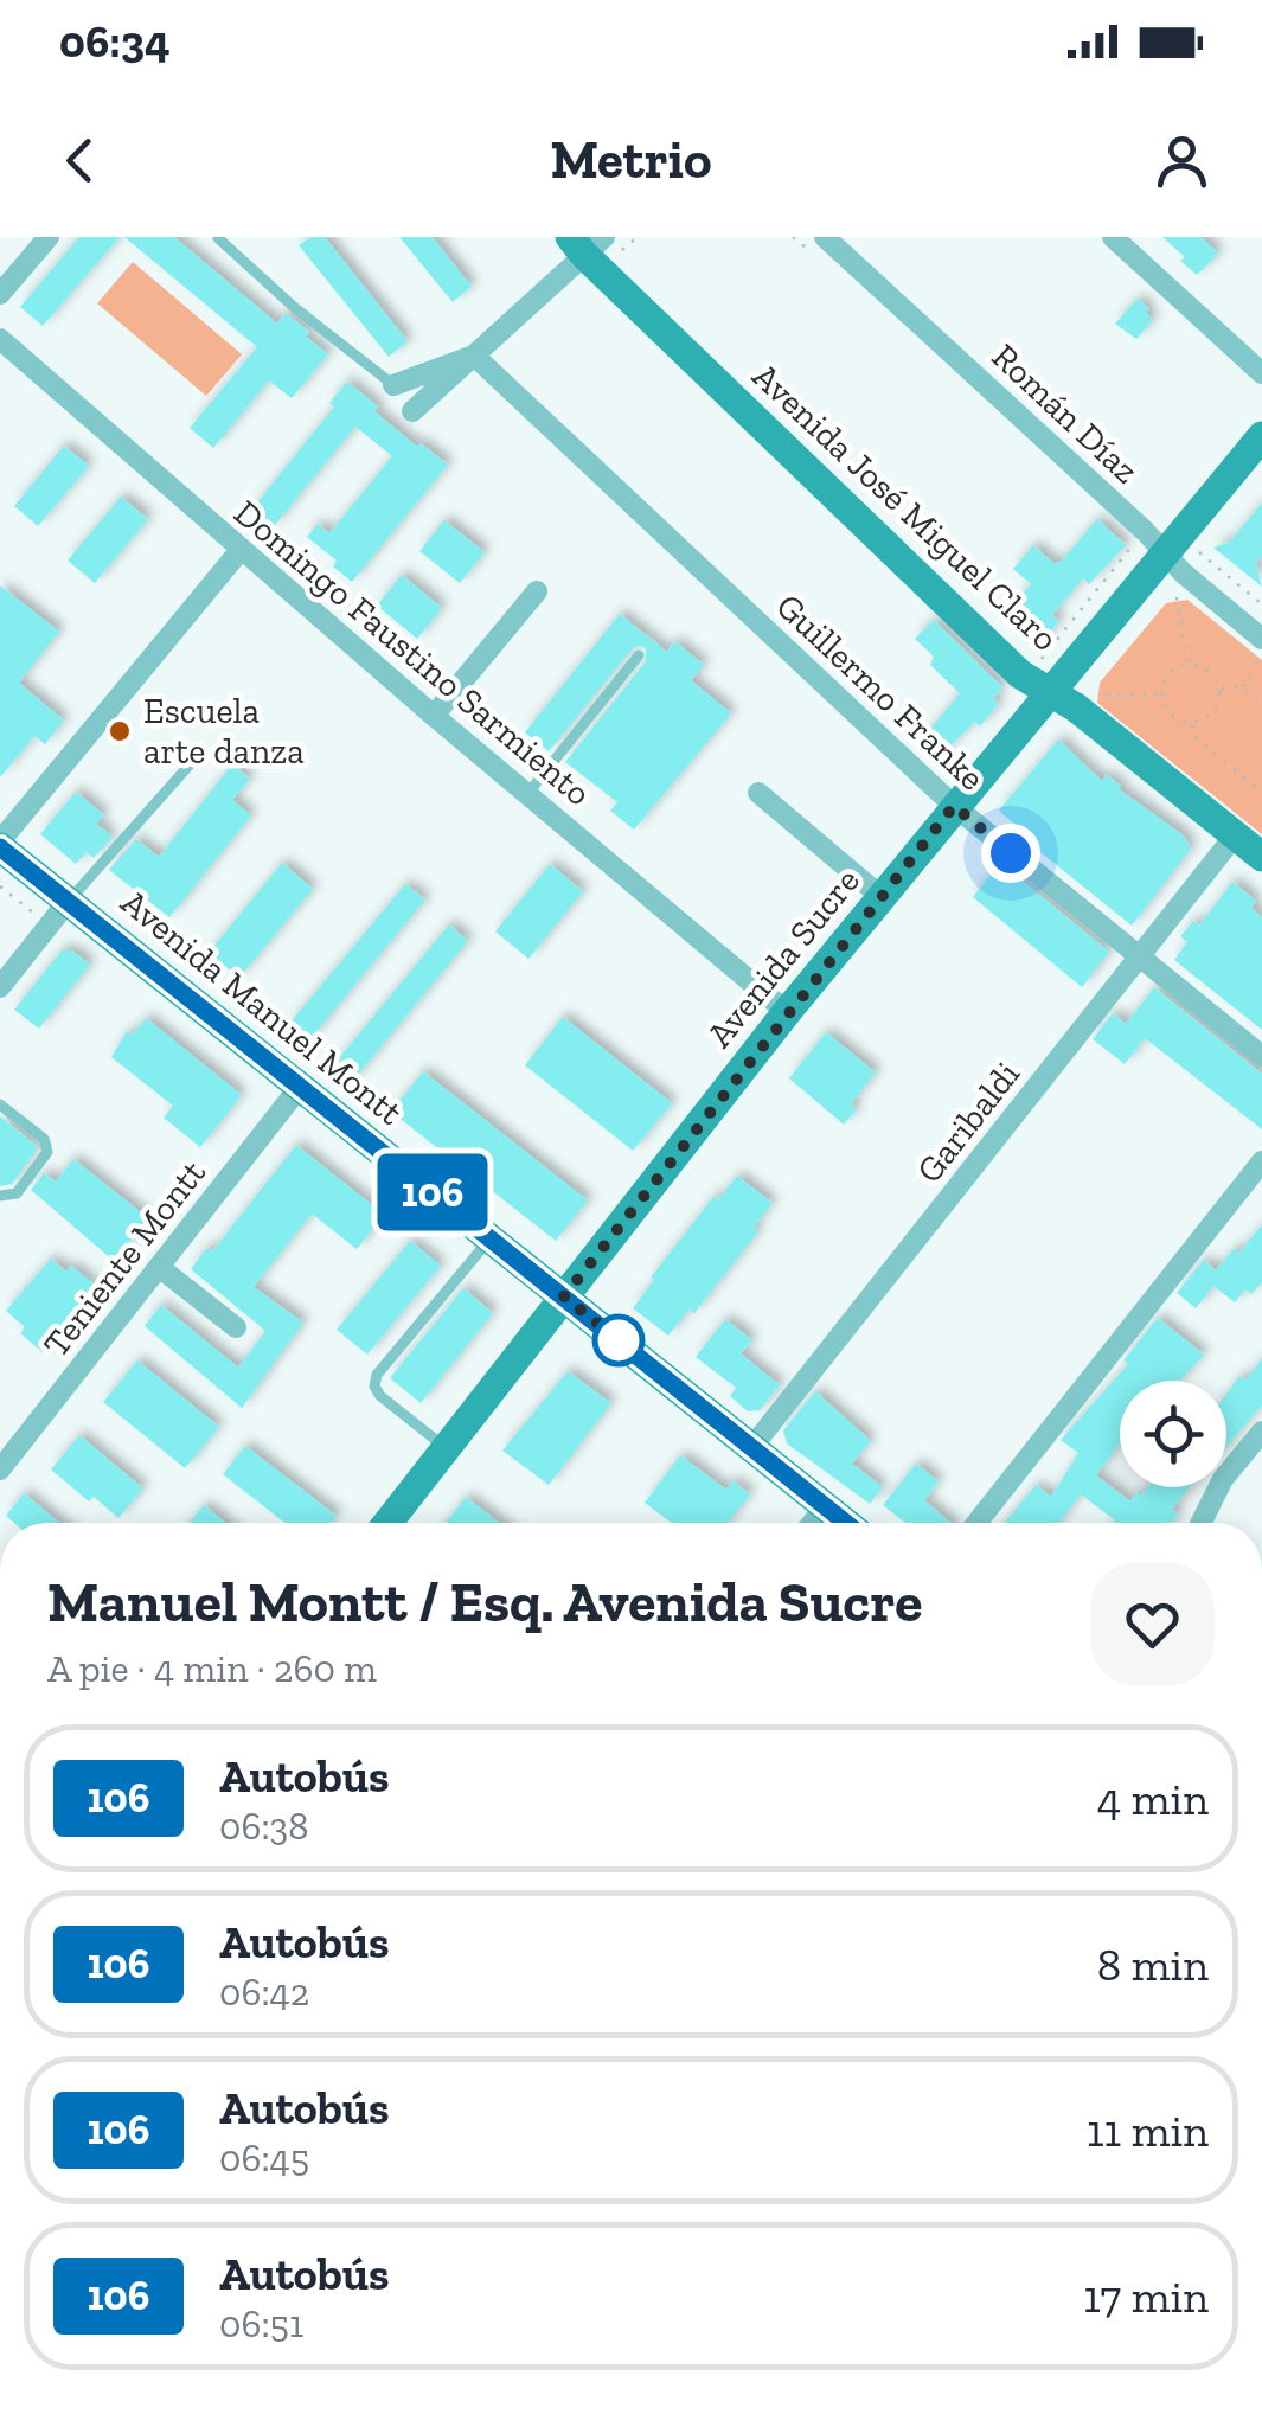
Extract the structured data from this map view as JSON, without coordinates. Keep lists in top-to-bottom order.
{
  "streets": {
    "street": [
      "Román Díaz",
      "Avenida José Miguel Claro",
      "Domingo Faustino Sarmiento",
      "Guillermo Franke",
      "Avenida Sucre",
      "Avenida Manuel Montt",
      "Garibaldi",
      "Teniente Montt"
    ]
  },
  "crossings": [
    ["Román Díaz", "Avenida Sucre"],
    ["Avenida José Miguel Claro", "Avenida Sucre"],
    ["Avenida José Miguel Claro", "Garibaldi"],
    ["Domingo Faustino Sarmiento", "Avenida Sucre"],
    ["Guillermo Franke", "Avenida Sucre"],
    ["Guillermo Franke", "Garibaldi"],
    ["Avenida Sucre", "Avenida Manuel Montt"],
    ["Avenida Manuel Montt", "Garibaldi"],
    ["Avenida Manuel Montt", "Teniente Montt"]
  ],
  "places": ["Escuela arte danza"],
  "lines": ["bus line 106"],
  "page": {
    "status": "06:34",
    "header": "Metrio",
    "on_map": "106",
    "heading": ["Manuel Montt / Esq. Avenida Sucre", "A pie · 4 min · 260 m"],
    "list": [
      {
        "mark": "106",
        "name": "Autobús",
        "note": "06:38",
        "value": "4 min"
      },
      {
        "mark": "106",
        "name": "Autobús",
        "note": "06:42",
        "value": "8 min"
      },
      {
        "mark": "106",
        "name": "Autobús",
        "note": "06:45",
        "value": "11 min"
      },
      {
        "mark": "106",
        "name": "Autobús",
        "note": "06:51",
        "value": "17 min"
      }
    ]
  }
}
